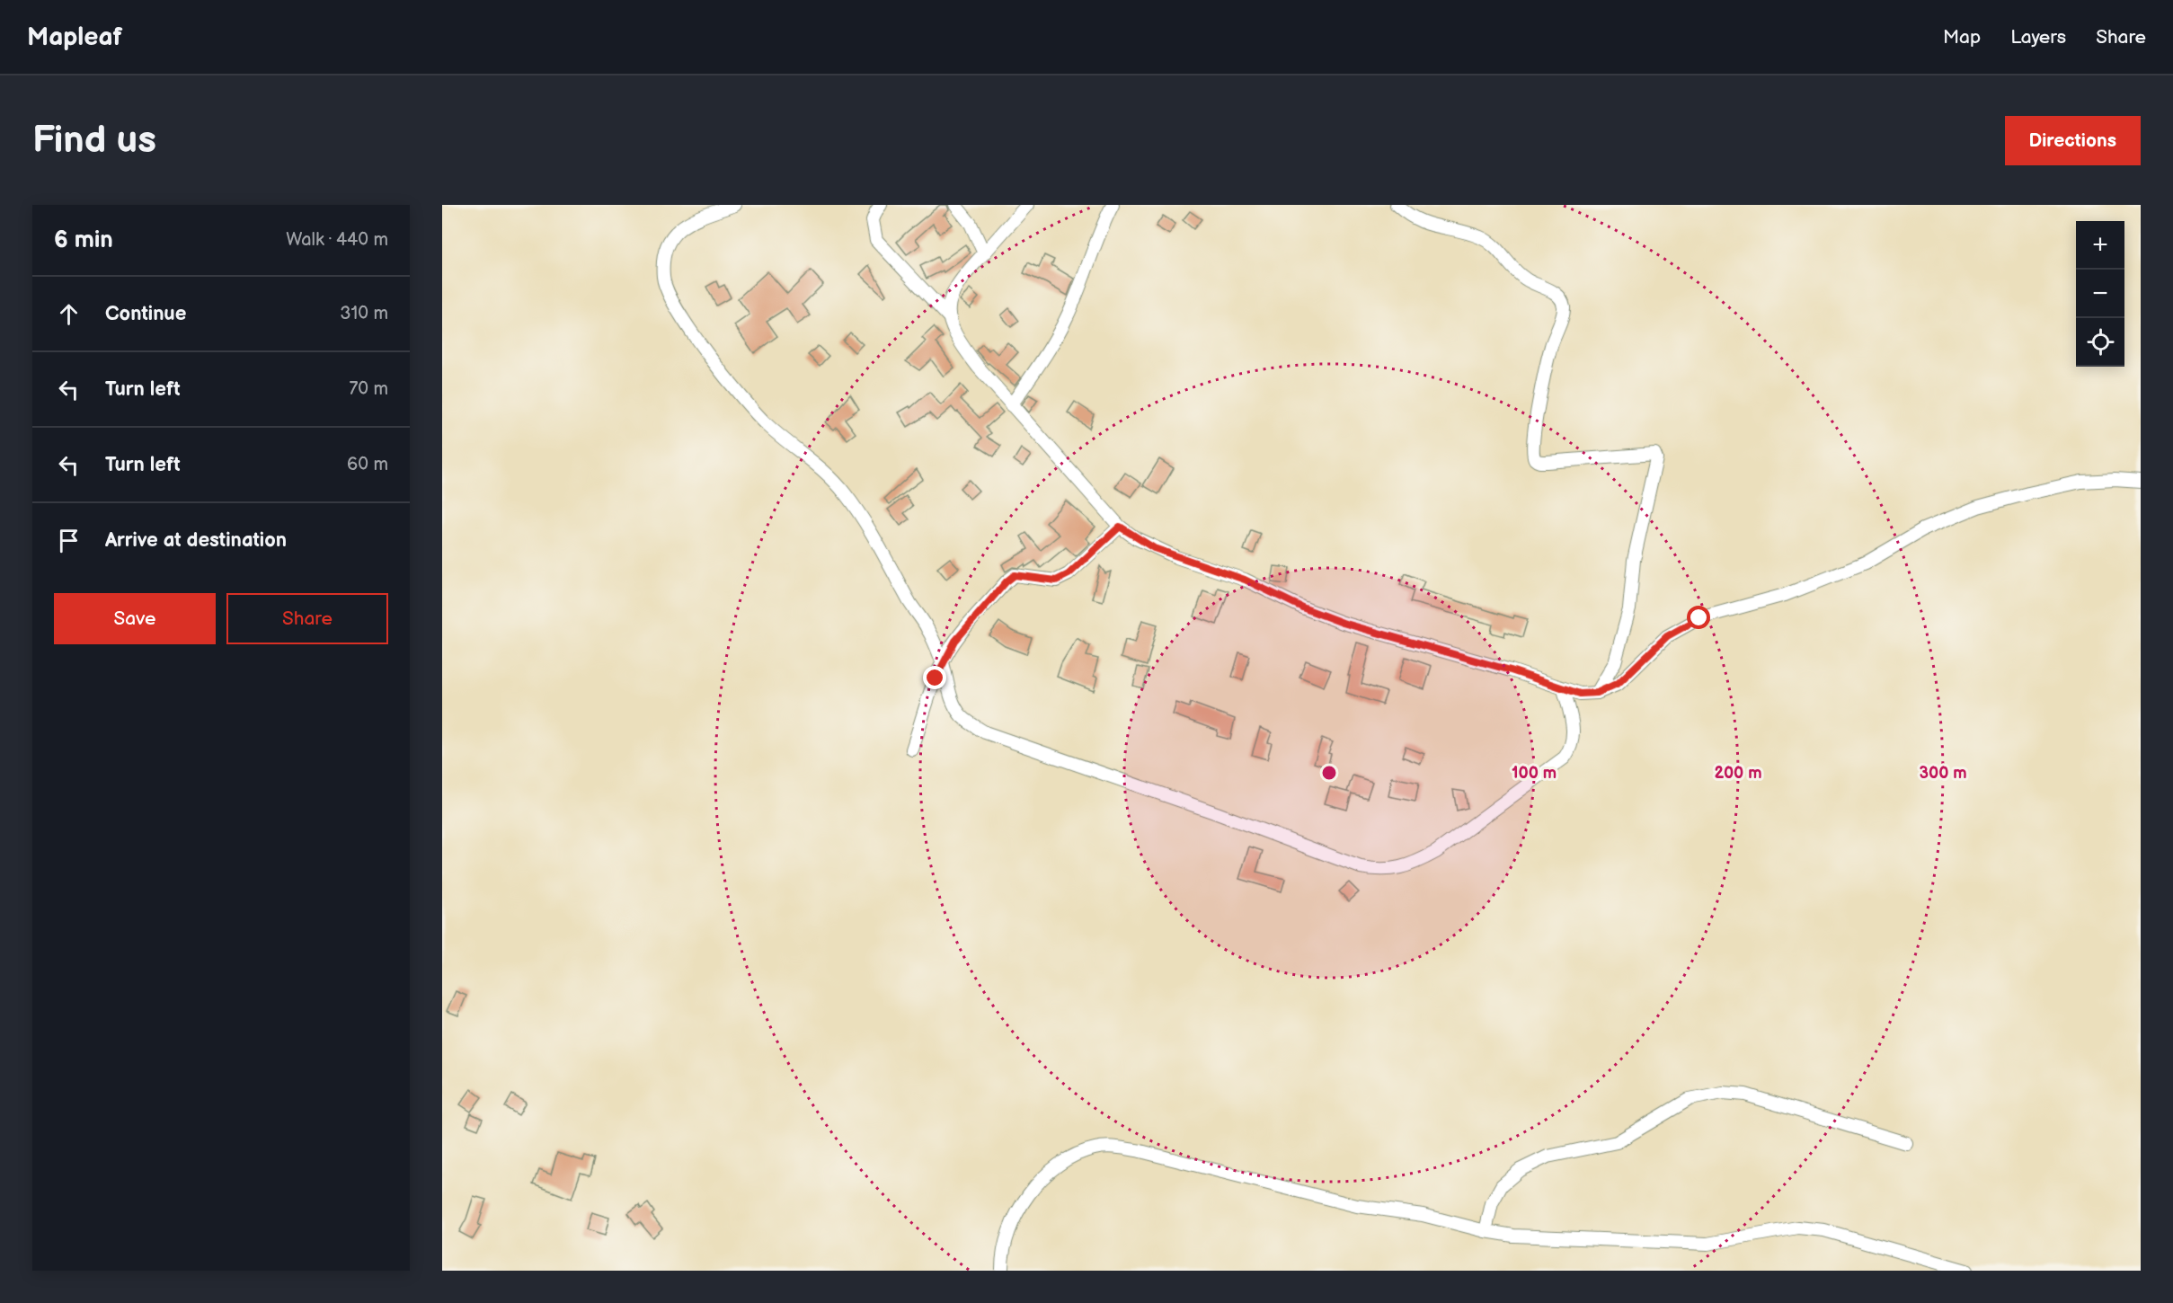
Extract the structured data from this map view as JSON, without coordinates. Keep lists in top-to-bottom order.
{
  "page": {
    "header": "Mapleaf",
    "nav": ["Map", "Layers", "Share"],
    "buttons": [
      "Directions",
      ["Save", "Share"]
    ],
    "title": "Find us",
    "heading": ["6 min", "Walk · 440 m"],
    "map_buttons": ["+", "−"],
    "list": [
      ["Continue", "310 m"],
      ["Turn left", "70 m"],
      ["Turn left", "60 m"],
      "Arrive at destination"
    ]
  },
  "rings": ["100 m", "200 m", "300 m"]
}
